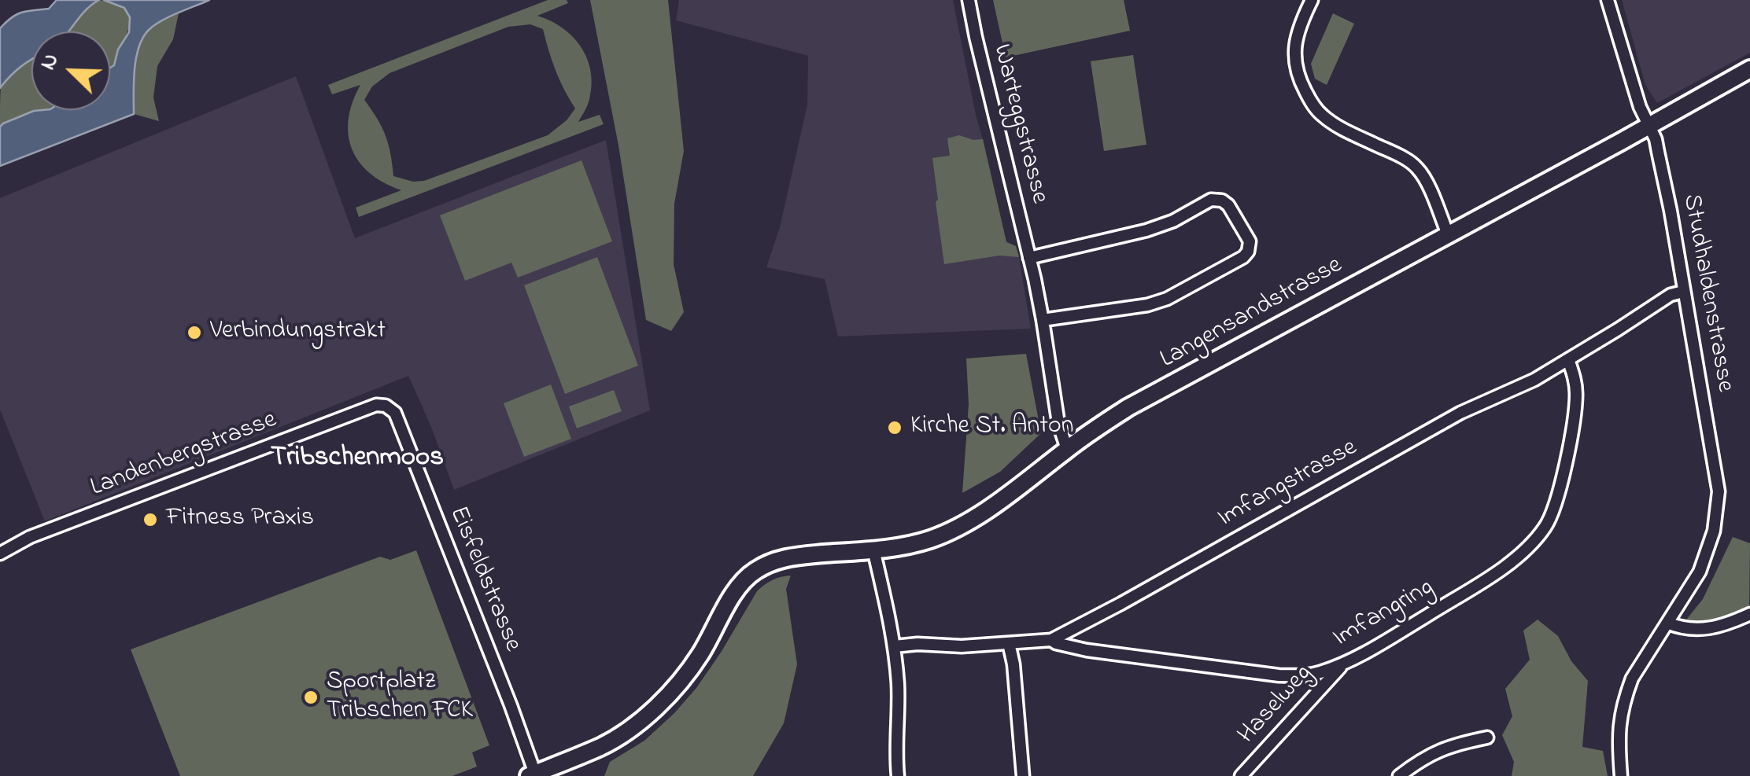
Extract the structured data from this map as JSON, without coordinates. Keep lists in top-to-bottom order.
{
  "streets": {
    "street": [
      "Warteggstrasse",
      "Studhaldenstrasse",
      "Langensandstrasse",
      "Landenbergstrasse",
      "Imfangstrasse",
      "Eisfeldstrasse",
      "Imfangring",
      "Haselweg"
    ]
  },
  "crossings": [
    ["Warteggstrasse", "Langensandstrasse"],
    ["Studhaldenstrasse", "Langensandstrasse"],
    ["Studhaldenstrasse", "Imfangstrasse"],
    ["Langensandstrasse", "Eisfeldstrasse"],
    ["Landenbergstrasse", "Eisfeldstrasse"],
    ["Imfangstrasse", "Imfangring"],
    ["Imfangring", "Haselweg"]
  ],
  "districts": ["Tribschenmoos"],
  "places": [
    "Verbindungstrakt",
    "Kirche St. Anton",
    "Fitness Praxis",
    "Sportplatz Tribschen FCK"
  ],
  "north": "top left"
}
